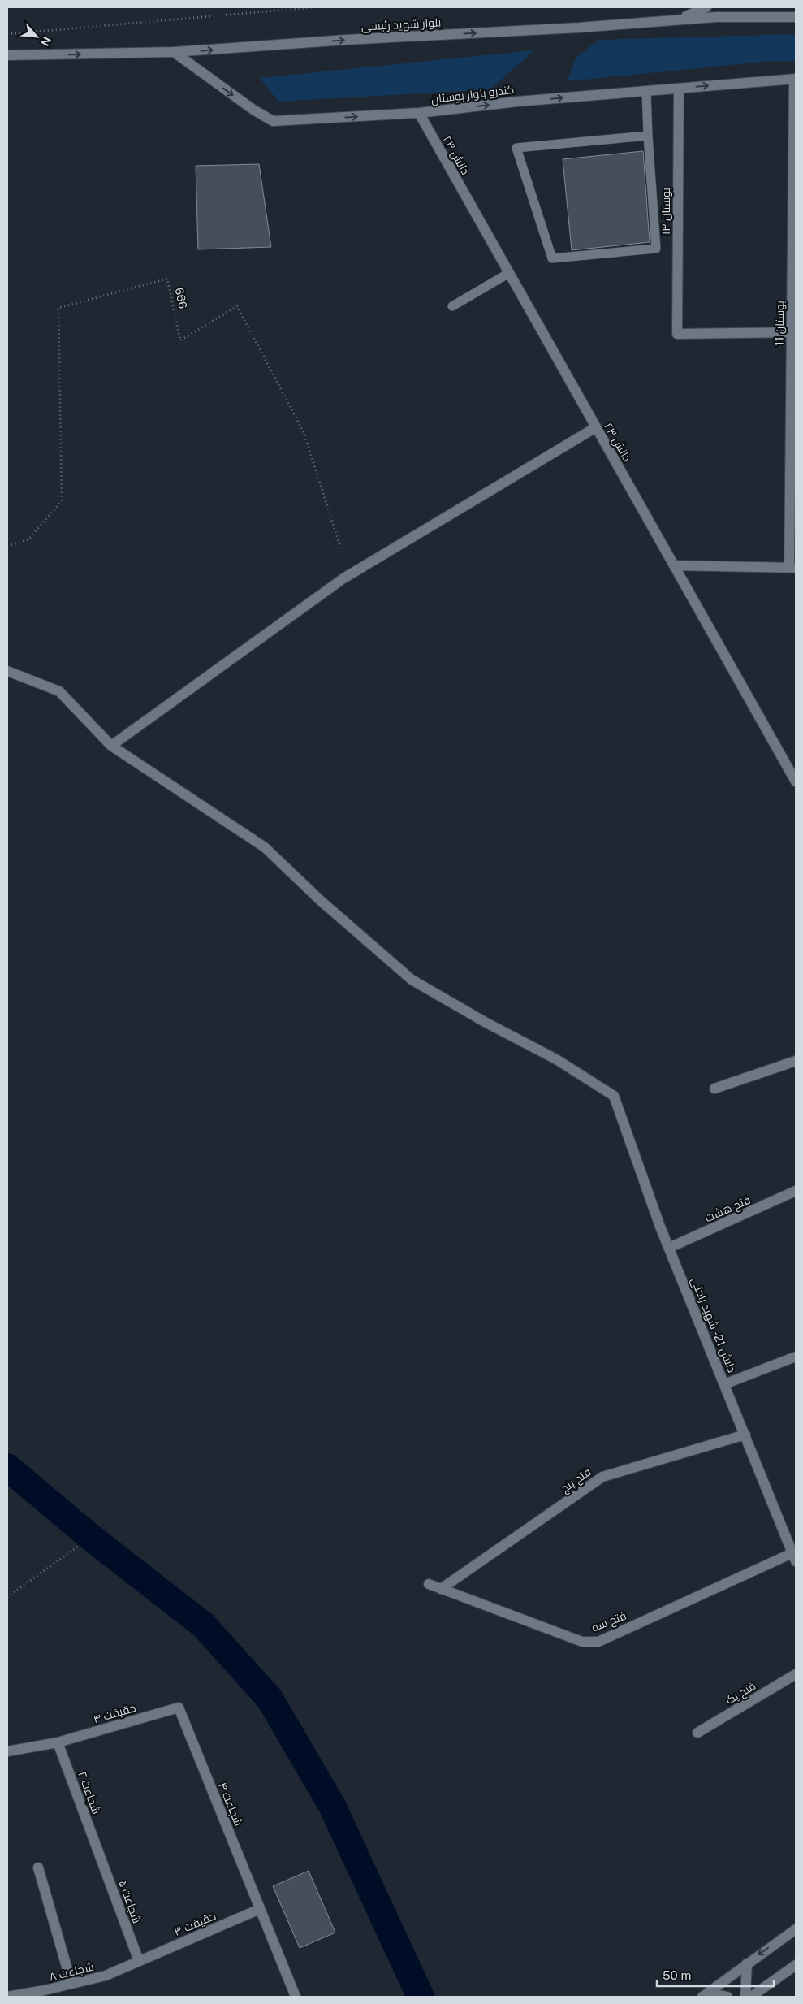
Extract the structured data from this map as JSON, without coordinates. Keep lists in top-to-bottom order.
{
  "streets": {
    "street": [
      "بلوار شهید رئیسی",
      "کندرو بلوار بوستان",
      "دانش ۲۳",
      "بوستان ۱۳",
      "بوستان 11",
      "فتح هشت",
      "دانش 21 - شهید راحتی",
      "فتح پنج",
      "فتح سه",
      "فتح یک",
      "حقیقت ۴",
      "شجاعت ۲",
      "شجاعت ۴",
      "شجاعت ۵",
      "حقیقت ۳",
      "شجاعت ۸"
    ],
    "path": ["666"]
  },
  "crossings": [
    ["بلوار شهید رئیسی", "کندرو بلوار بوستان"],
    ["کندرو بلوار بوستان", "دانش ۲۳"],
    ["کندرو بلوار بوستان", "بوستان ۱۳"],
    ["کندرو بلوار بوستان", "بوستان 11"],
    ["بوستان ۱۳", "بوستان 11"],
    ["فتح هشت", "دانش 21 - شهید راحتی"],
    ["دانش 21 - شهید راحتی", "فتح پنج"],
    ["دانش 21 - شهید راحتی", "فتح سه"],
    ["فتح پنج", "فتح سه"],
    ["حقیقت ۴", "شجاعت ۲"],
    ["حقیقت ۴", "شجاعت ۴"],
    ["شجاعت ۲", "شجاعت ۵"],
    ["شجاعت ۴", "حقیقت ۳"],
    ["شجاعت ۵", "حقیقت ۳"],
    ["شجاعت ۵", "شجاعت ۸"],
    ["حقیقت ۳", "شجاعت ۸"]
  ],
  "one_way": ["بلوار شهید رئیسی", "کندرو بلوار بوستان"],
  "scale_bar": "50 m",
  "north": "bottom right"
}
